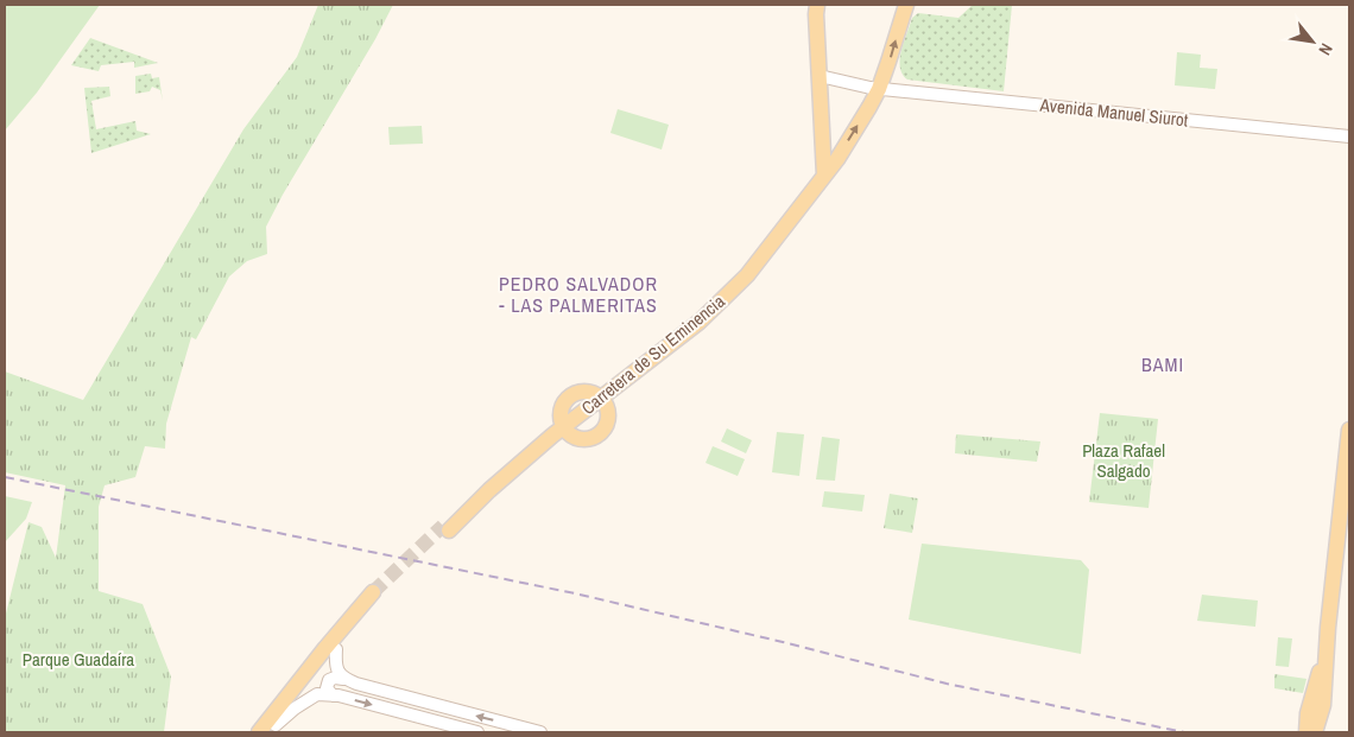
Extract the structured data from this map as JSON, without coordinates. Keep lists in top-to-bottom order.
{
  "streets": {
    "main road": ["Carretera de Su Eminencia"],
    "street": ["Avenida Manuel Siurot"]
  },
  "crossings": [
    ["Avenida Manuel Siurot", "Carretera de Su Eminencia"]
  ],
  "districts": ["PEDRO SALVADOR - LAS PALMERITAS", "BAMI"],
  "parks": ["Plaza Rafael Salgado", "Parque Guadaíra"],
  "north": "bottom right"
}
